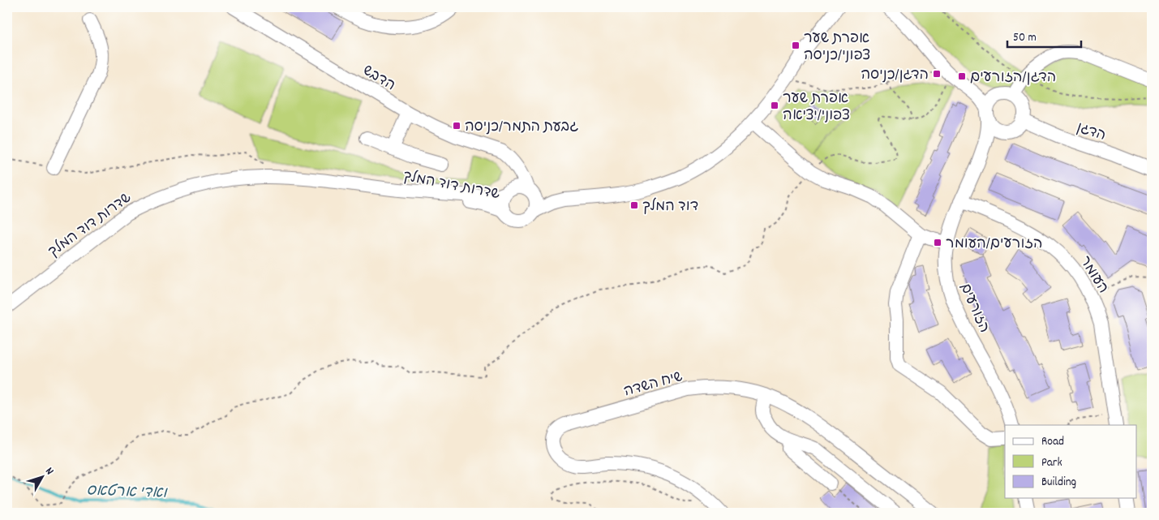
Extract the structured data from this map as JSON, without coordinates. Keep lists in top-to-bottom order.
{
  "streets": {
    "street": [
      "הדבש",
      "הדגן",
      "שדרות דוד המלך",
      "העומר",
      "הזורעים",
      "שיח השדה"
    ]
  },
  "crossings": [
    ["הדבש", "שדרות דוד המלך"],
    ["העומר", "הזורעים"]
  ],
  "water": ["ואדי ארטאס"],
  "places": {
    "transit": [
      "אפרת שער צפוני/כניסה",
      "הדגן/כניסה",
      "הדגן/הזורעים",
      "אפרת שער צפוני/יציאה",
      "גבעת התמר/כניסה",
      "דוד המלך",
      "הזורעים/העומר"
    ]
  },
  "legend": ["Road", "Park", "Building"],
  "scale_bar": "50 m",
  "north": "top right"
}
